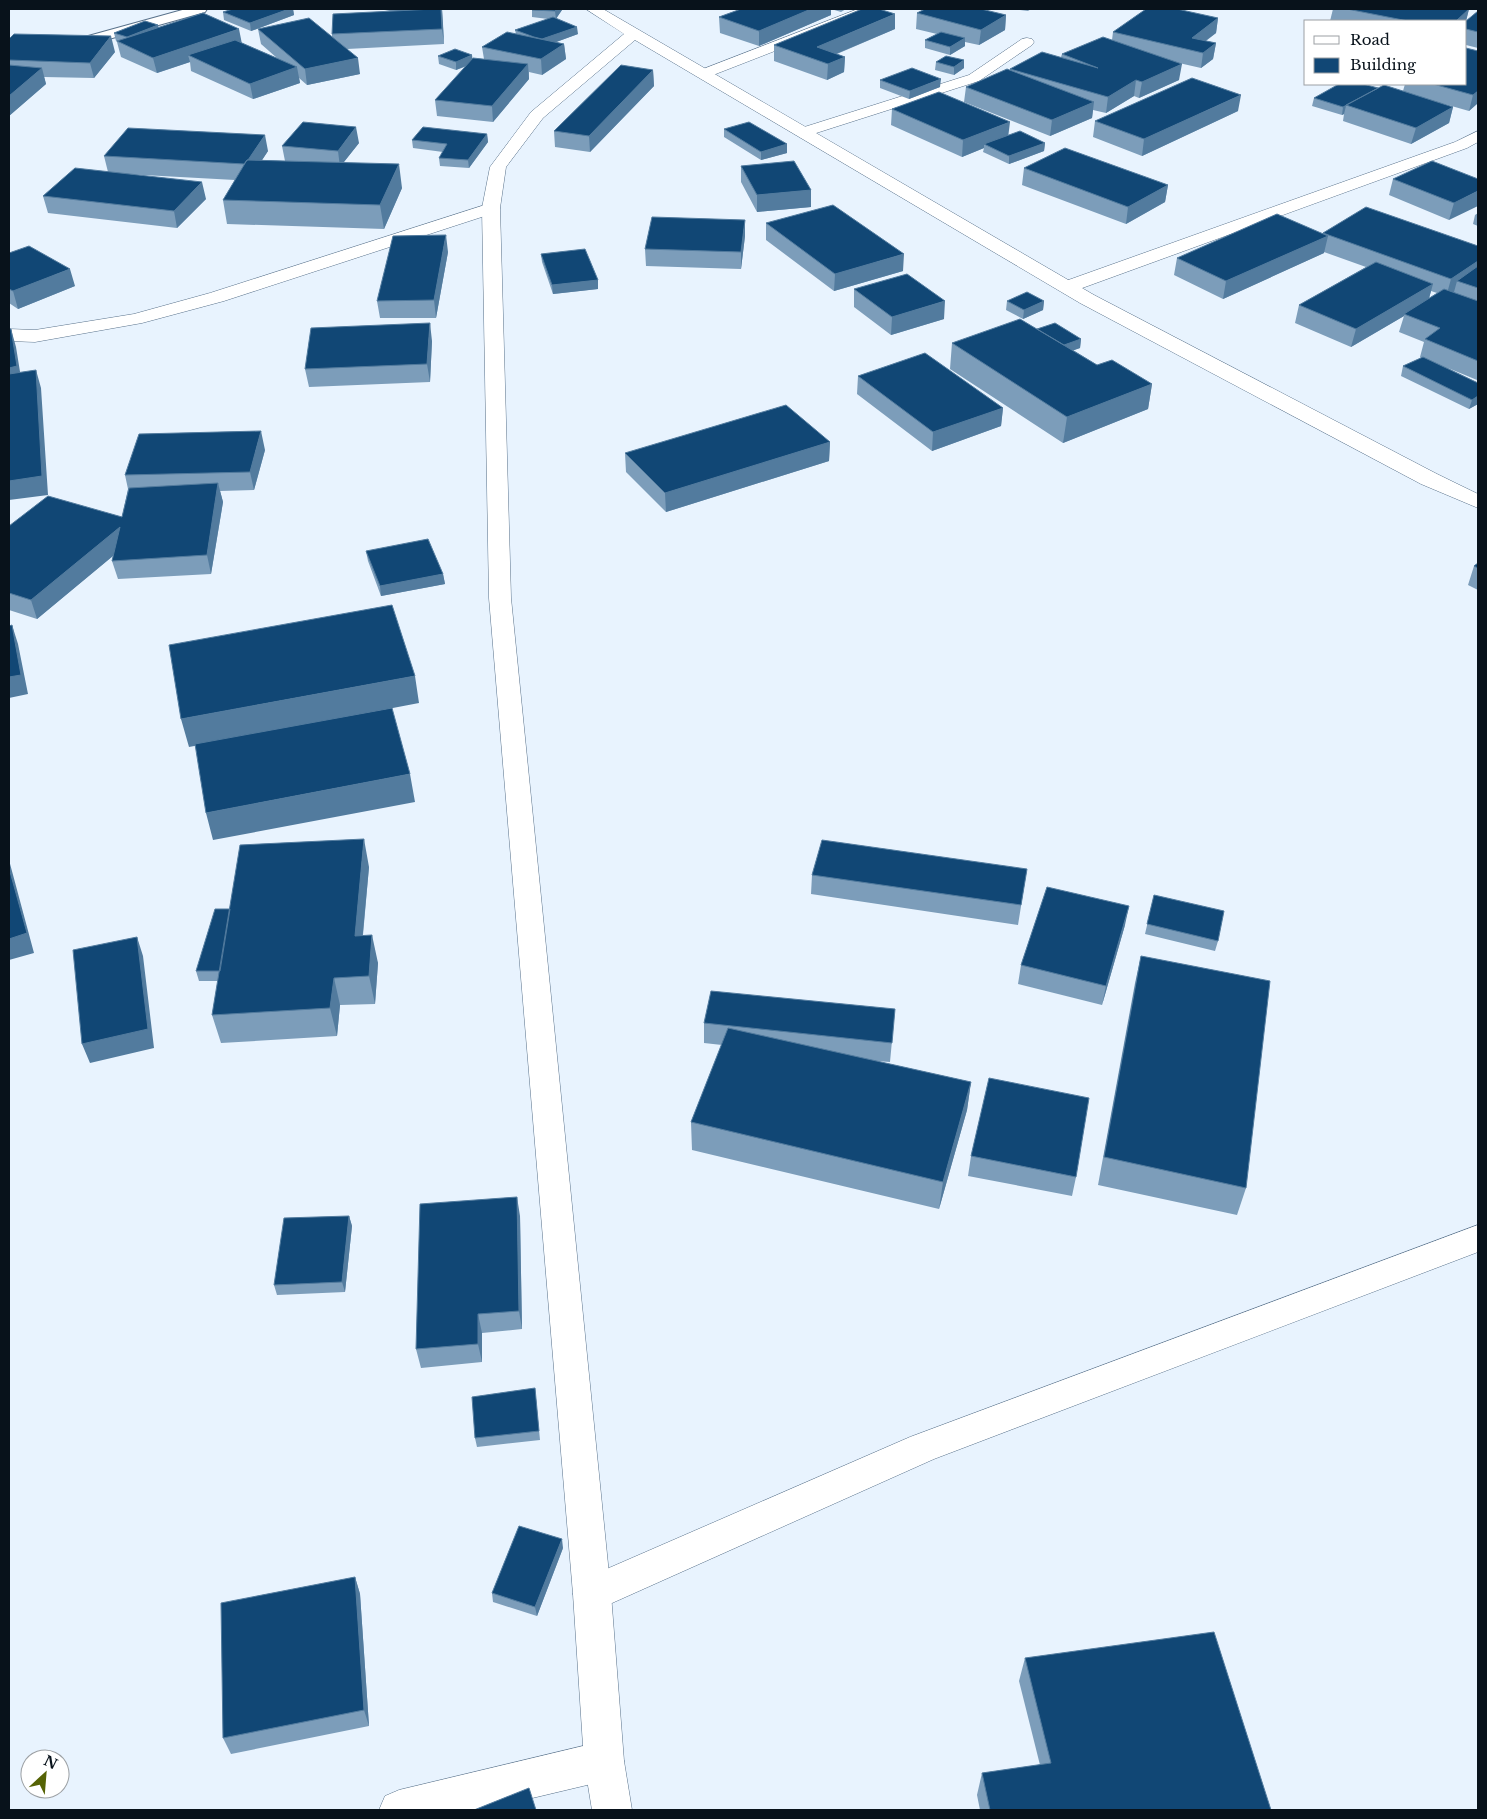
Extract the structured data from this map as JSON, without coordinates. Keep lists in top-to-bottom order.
{
  "legend": ["Road", "Building"],
  "north": "top right"
}
